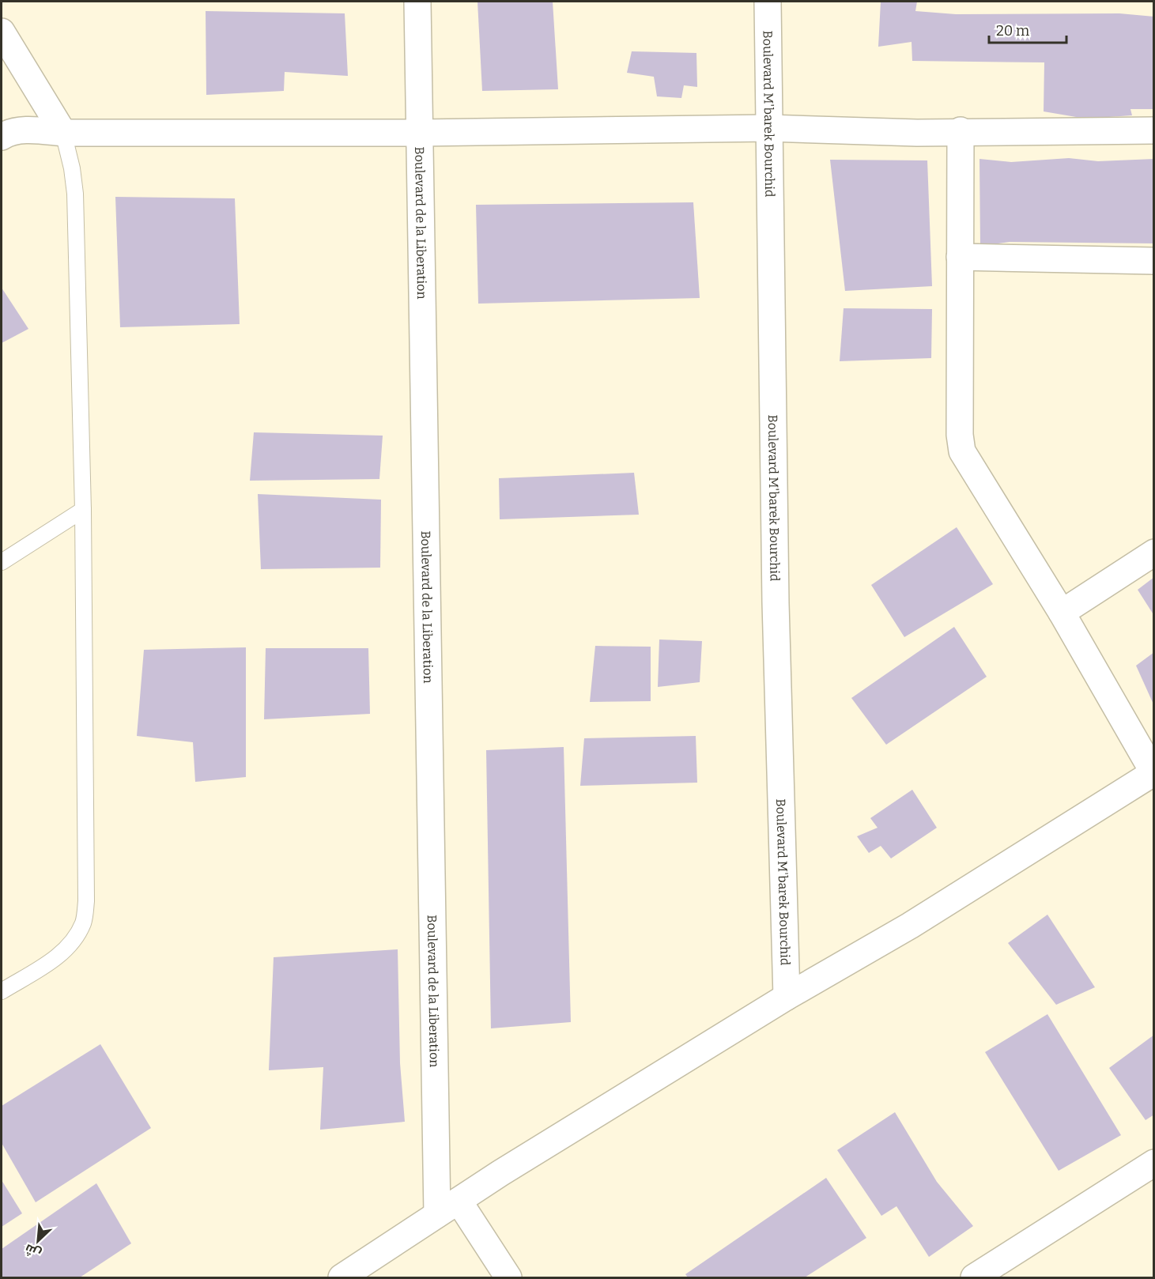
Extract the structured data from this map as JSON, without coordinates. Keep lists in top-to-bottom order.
{
  "streets": {
    "street": ["Boulevard M'barek Bourchid", "Boulevard de la Liberation"]
  },
  "scale_bar": "20 m",
  "north": "bottom left"
}
